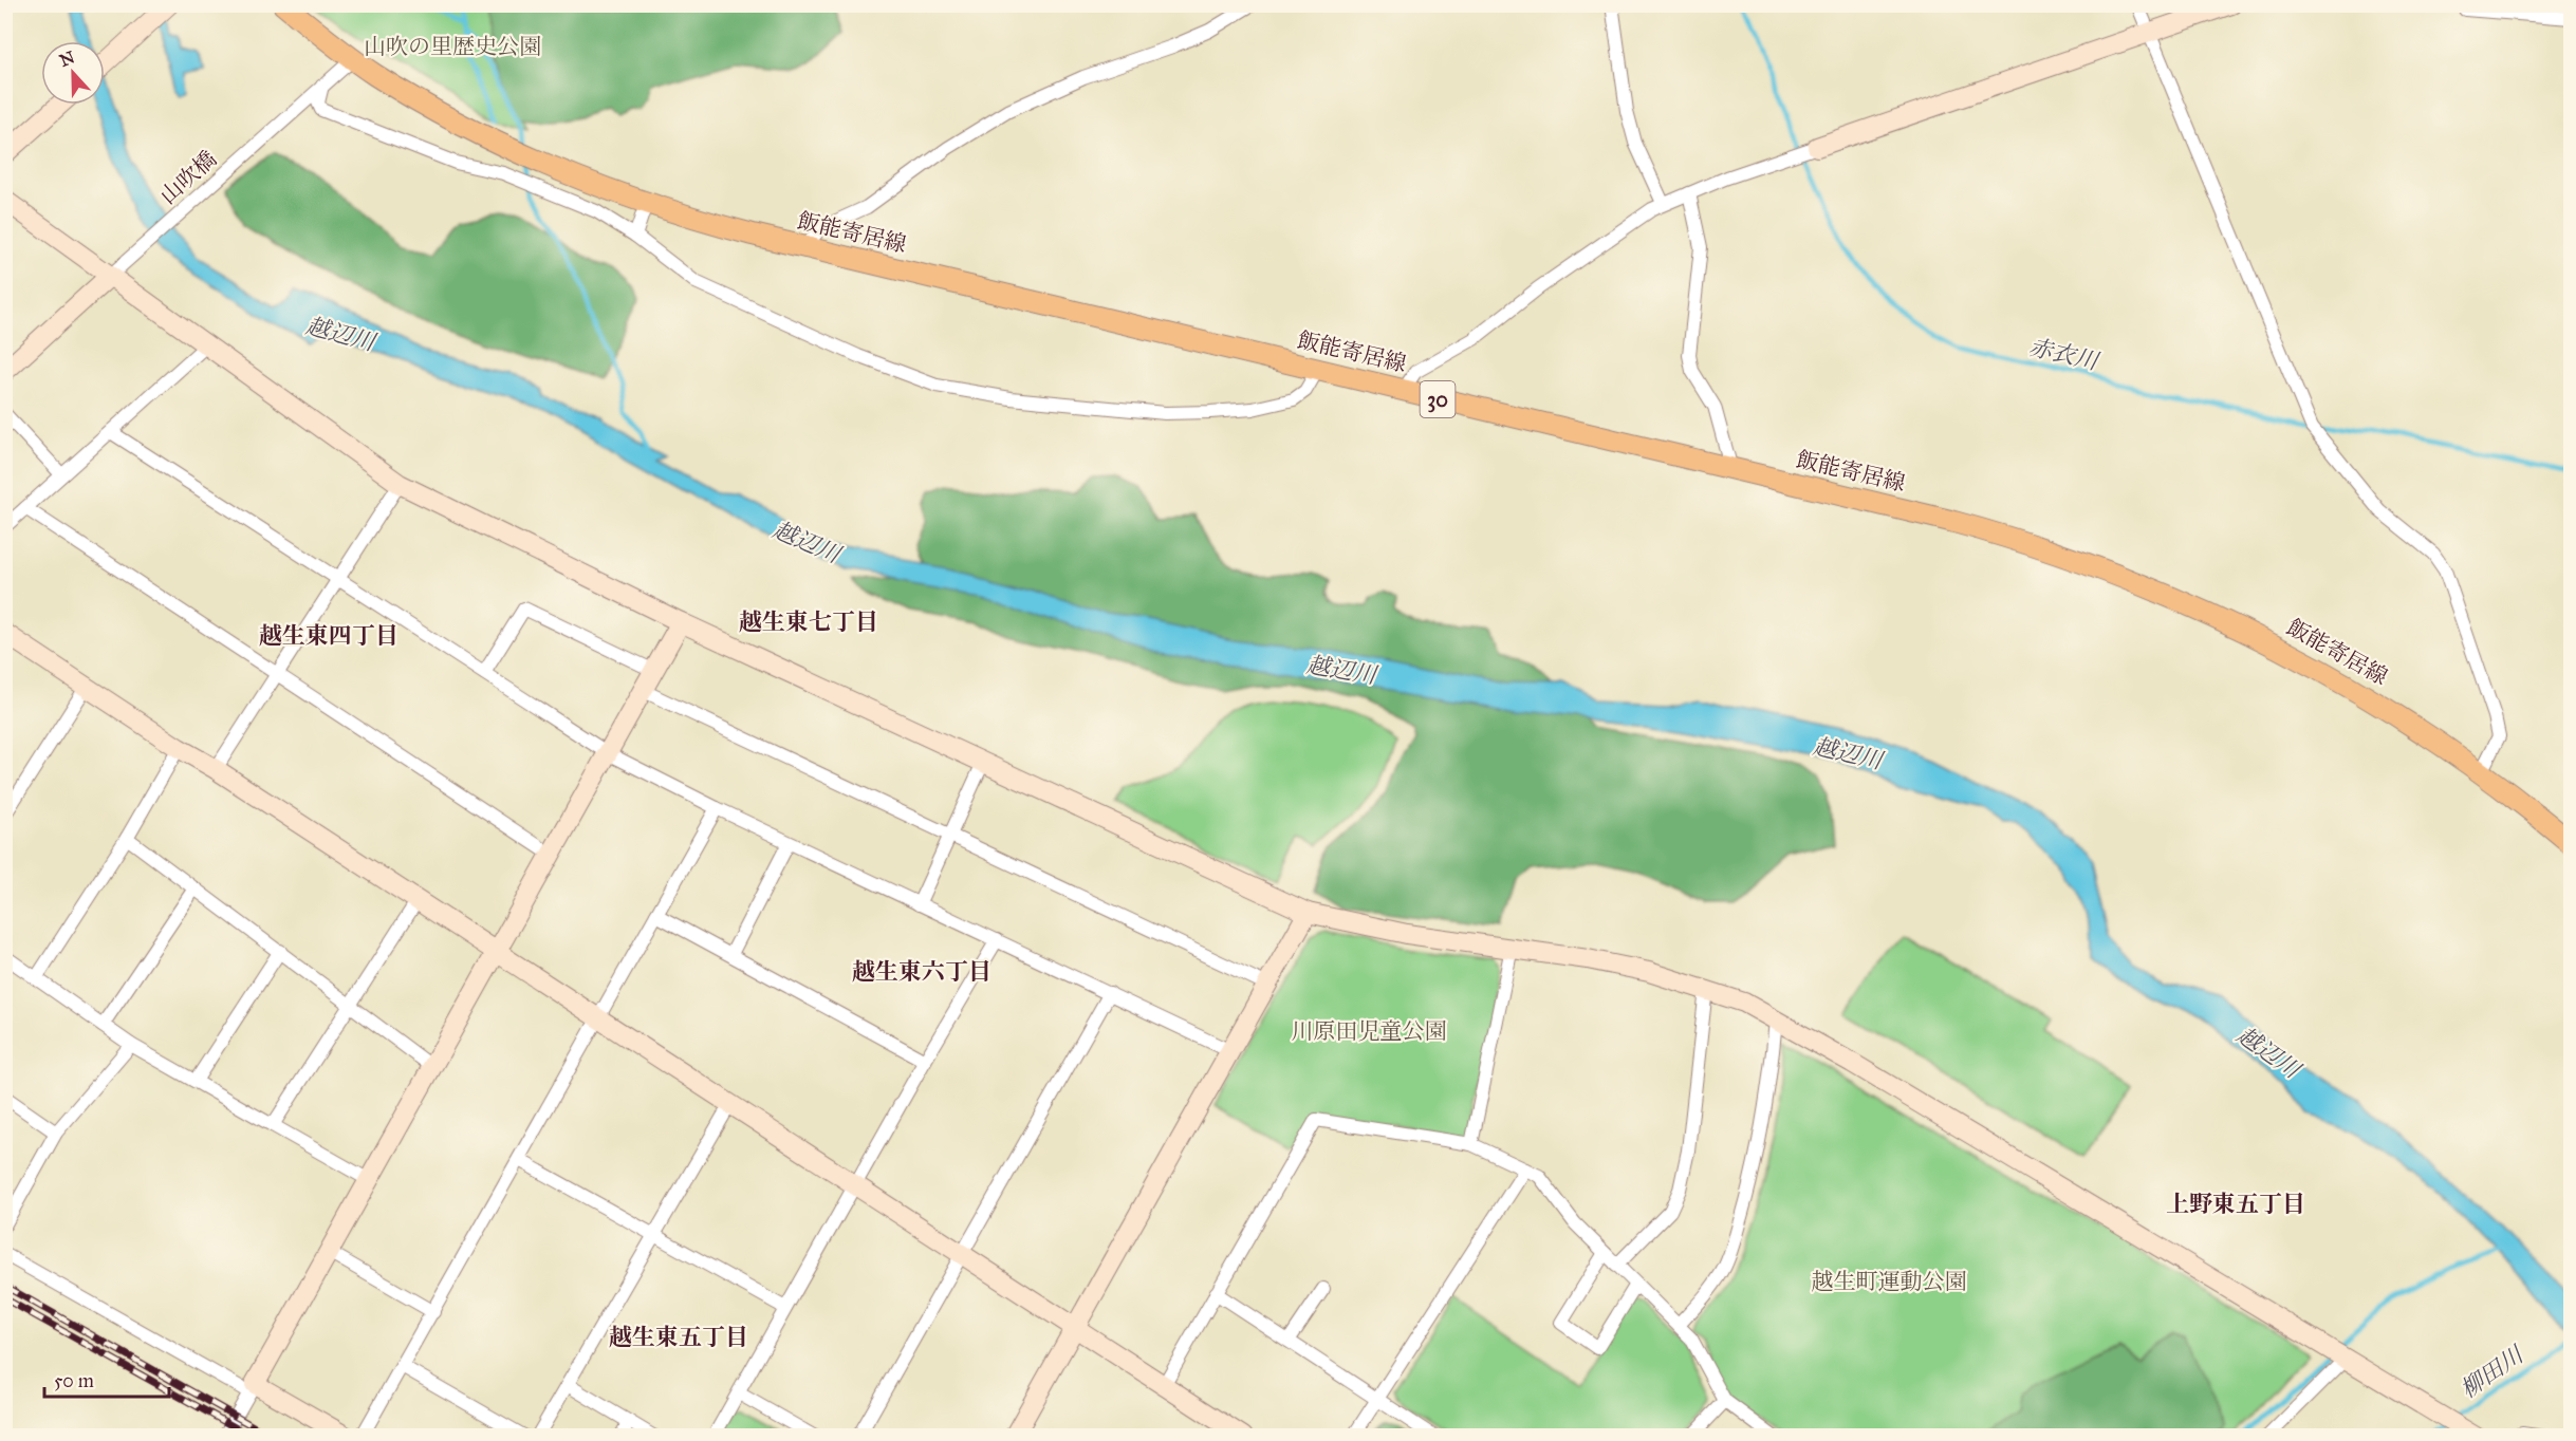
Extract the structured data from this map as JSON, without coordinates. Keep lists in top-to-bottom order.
{
  "streets": {
    "main road": ["飯能寄居線", "30"],
    "street": ["山吹橋"]
  },
  "crossings": [
    ["山吹橋", "飯能寄居線"]
  ],
  "districts": [
    "越生東七丁目",
    "越生東四丁目",
    "越生東六丁目",
    "上野東五丁目",
    "越生東五丁目"
  ],
  "water": ["越辺川", "赤衣川", "柳田川"],
  "parks": ["山吹の里歴史公園", "川原田児童公園", "越生町運動公園"],
  "scale_bar": "50 m",
  "north": "top"
}
